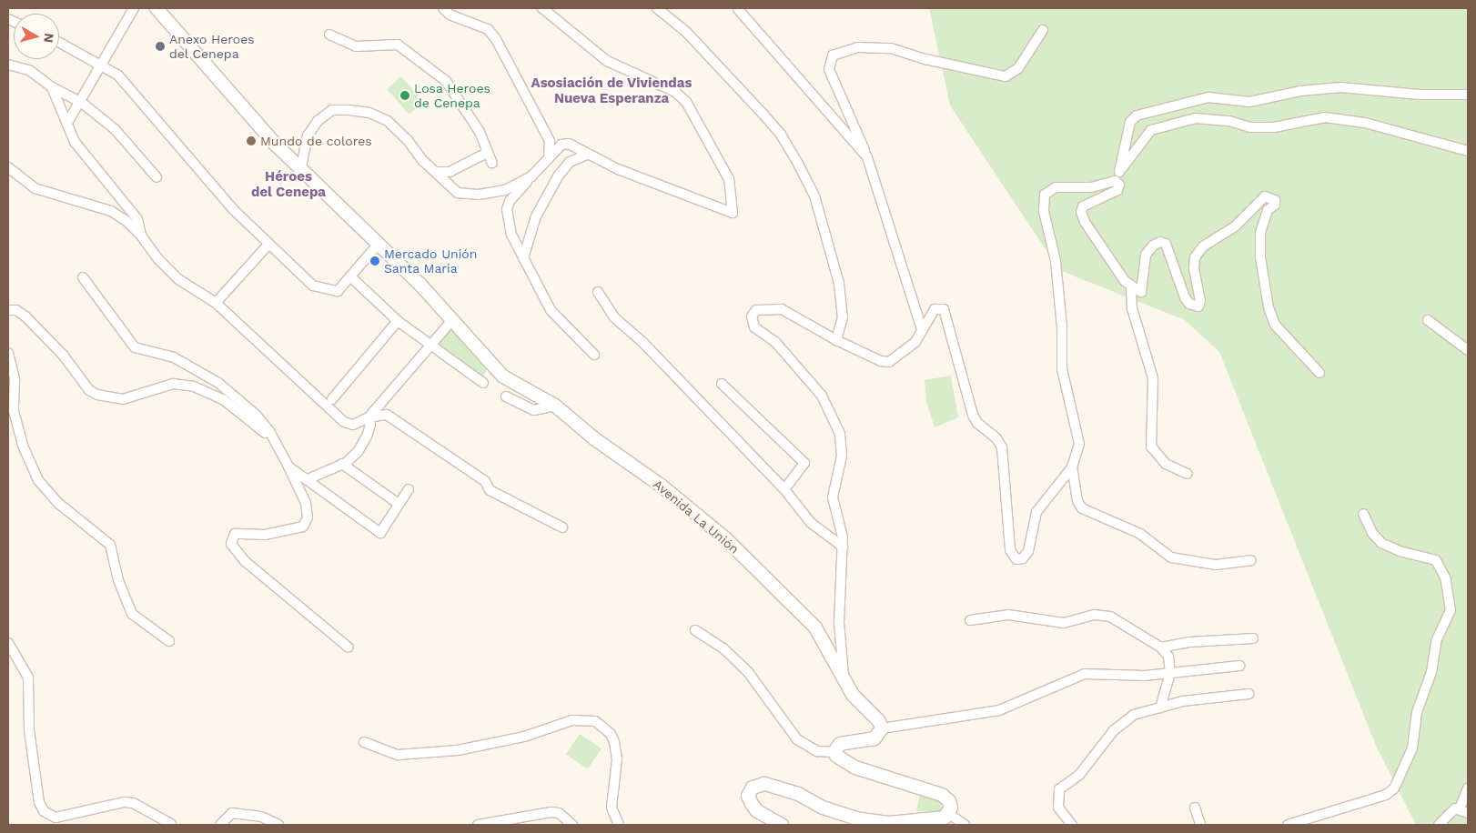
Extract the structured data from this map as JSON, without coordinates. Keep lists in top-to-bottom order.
{
  "streets": {
    "main road": ["Avenida La Unión"]
  },
  "districts": ["Asosiación de Viviendas Nueva Esperanza", "Héroes del Cenepa"],
  "places": [
    "Anexo Heroes del Cenepa",
    "Losa Heroes de Cenepa",
    "Mundo de colores",
    "Mercado Unión Santa Maria"
  ],
  "north": "right"
}
